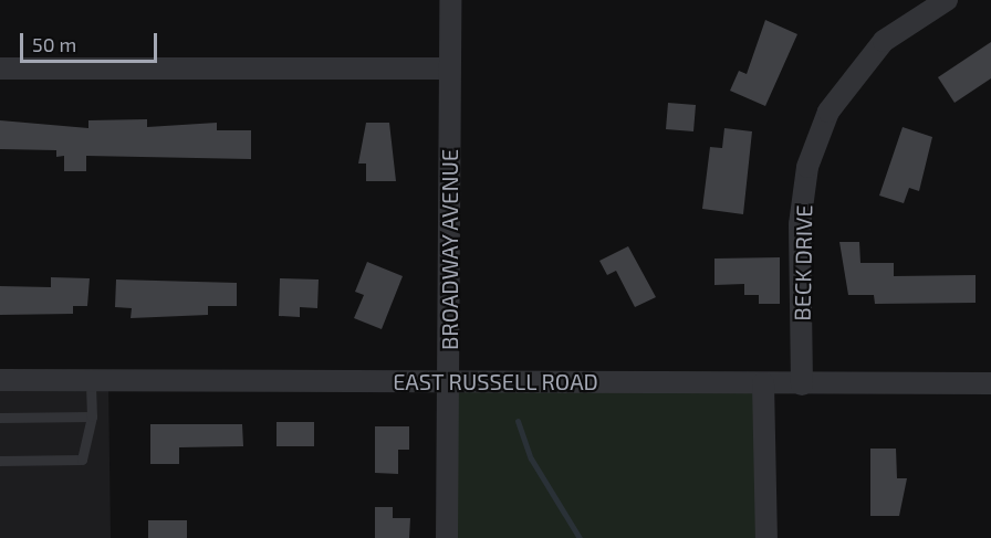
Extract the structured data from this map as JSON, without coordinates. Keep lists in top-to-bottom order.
{
  "streets": {
    "street": ["BROADWAY AVENUE", "BECK DRIVE", "EAST RUSSELL ROAD"]
  },
  "crossings": [
    ["BROADWAY AVENUE", "EAST RUSSELL ROAD"],
    ["BECK DRIVE", "EAST RUSSELL ROAD"]
  ],
  "scale_bar": "50 m"
}
